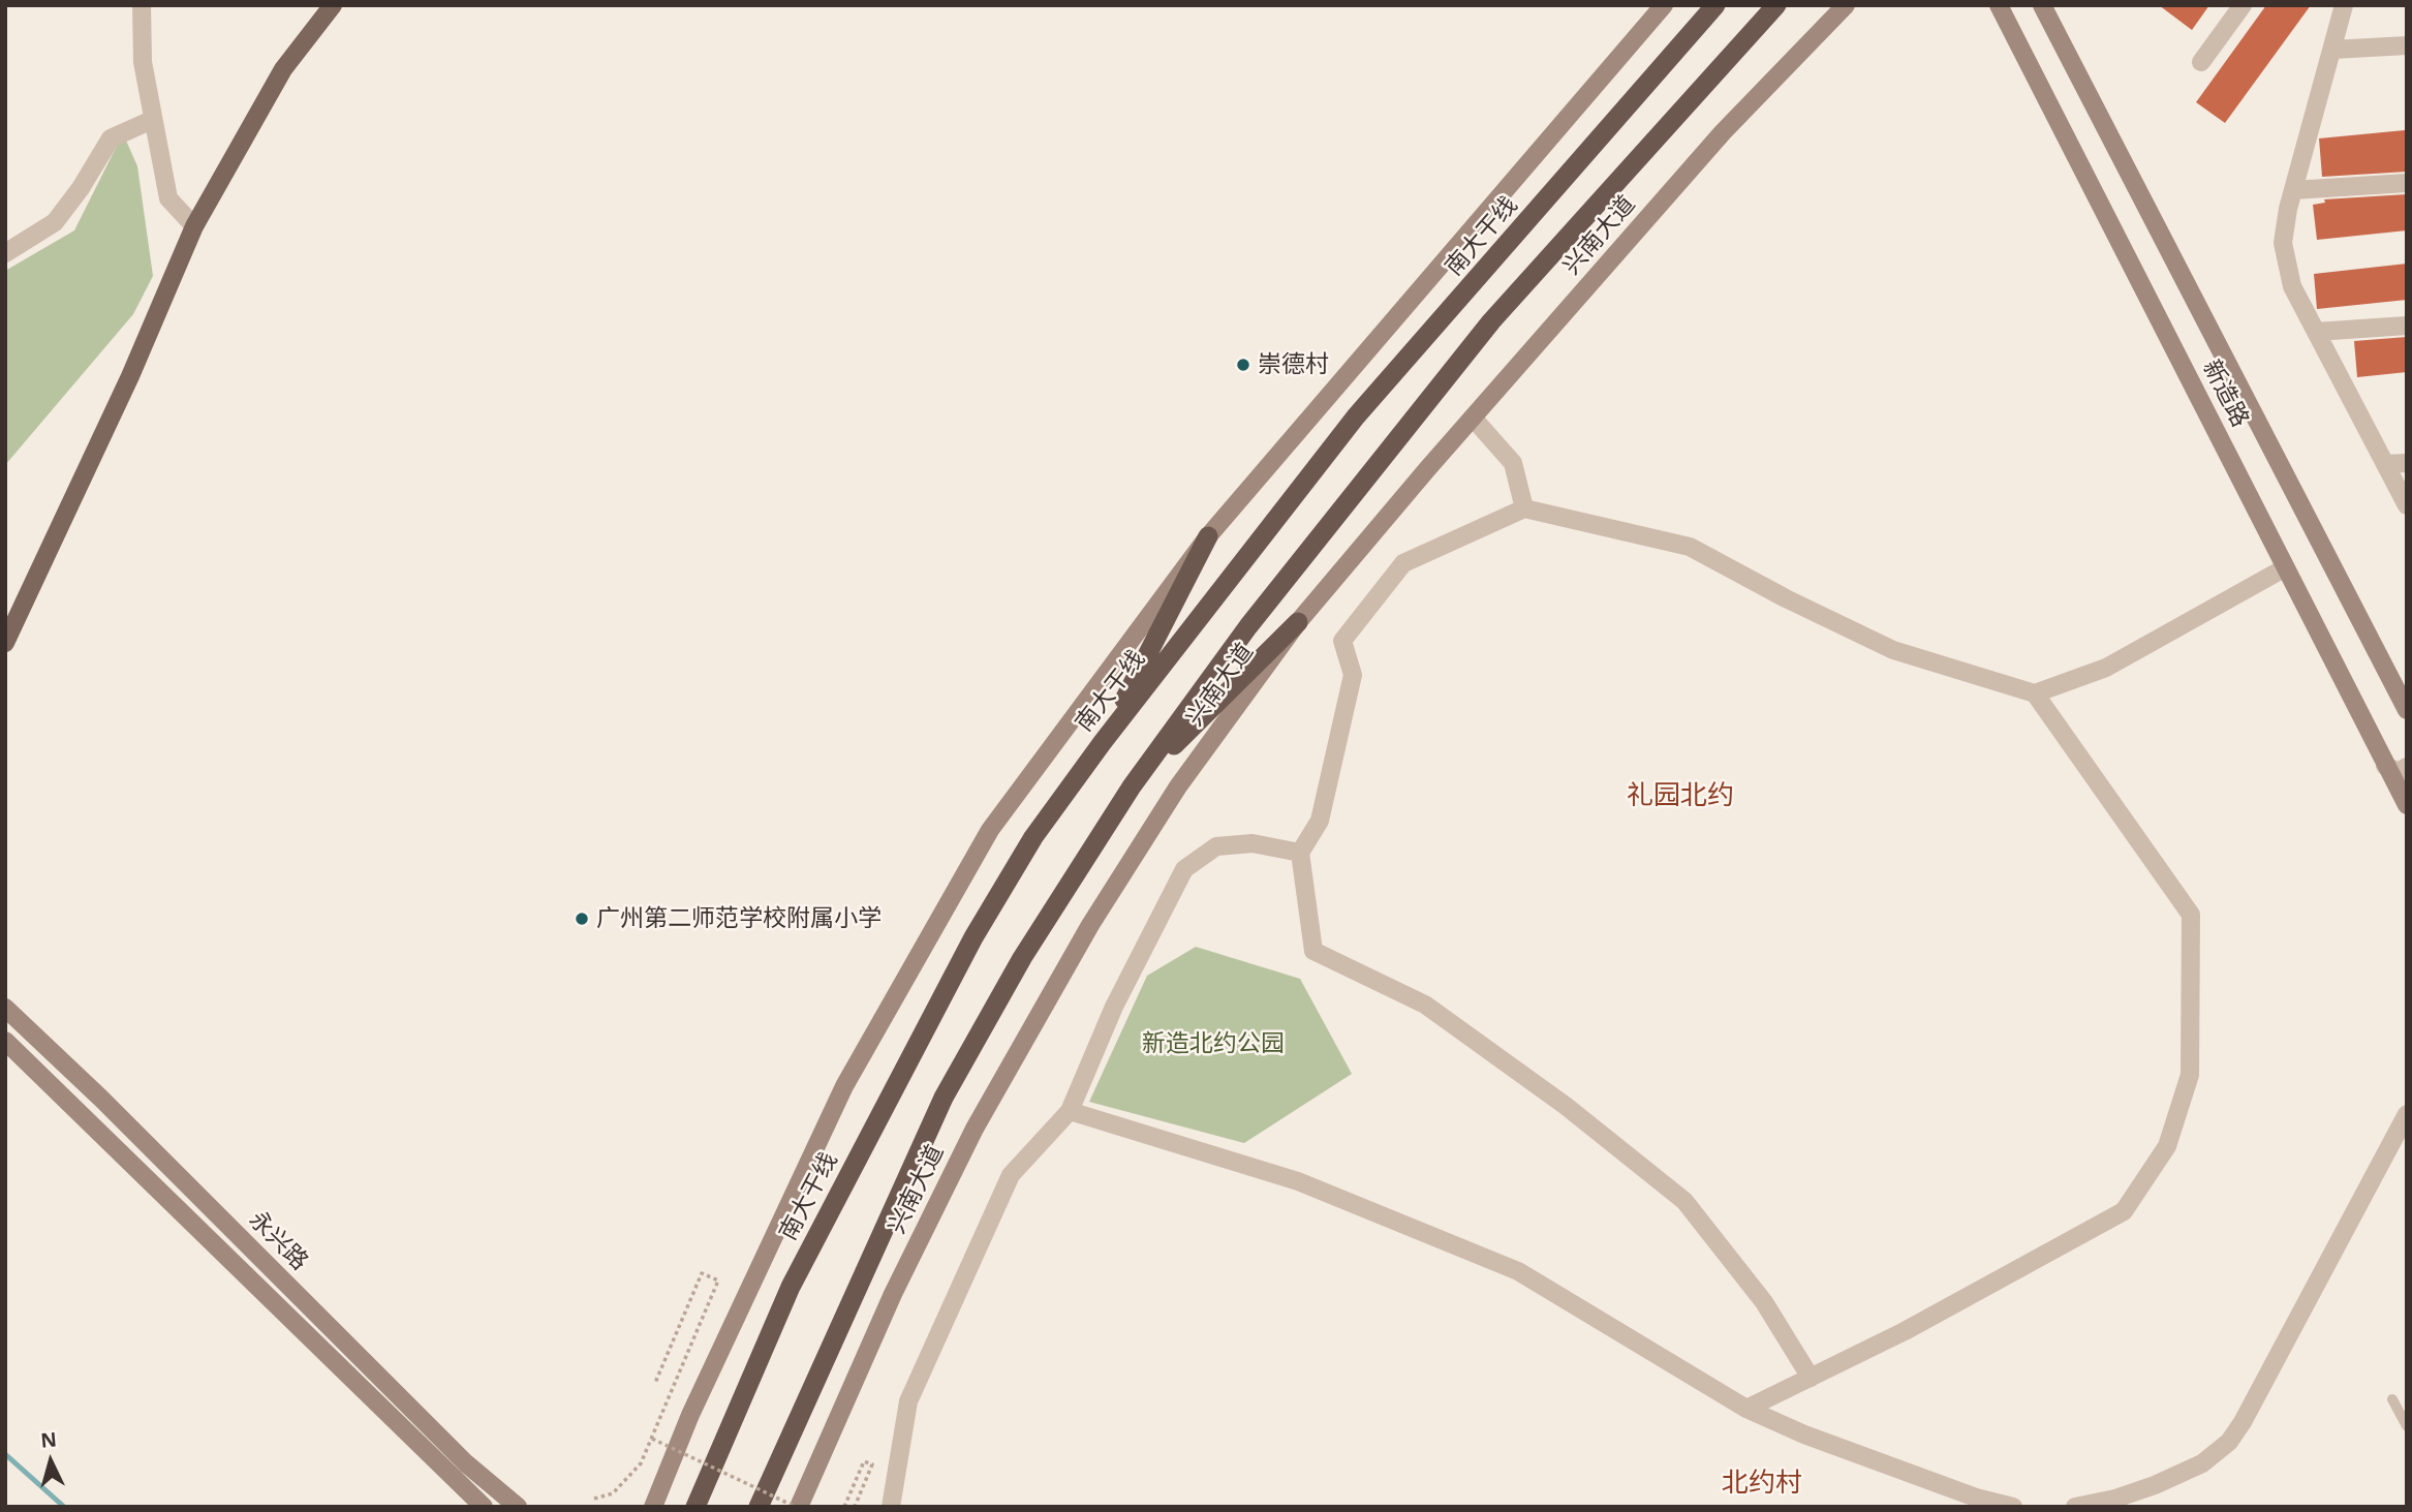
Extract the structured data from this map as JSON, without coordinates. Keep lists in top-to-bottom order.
{
  "streets": {
    "highway": ["南大干线"],
    "main road": ["兴南大道", "新造路", "永兴路"]
  },
  "districts": ["礼园北约", "北约村"],
  "parks": ["新造北约公园"],
  "places": ["崇德村", "广州第二师范学校附属小学"],
  "north": "top"
}
